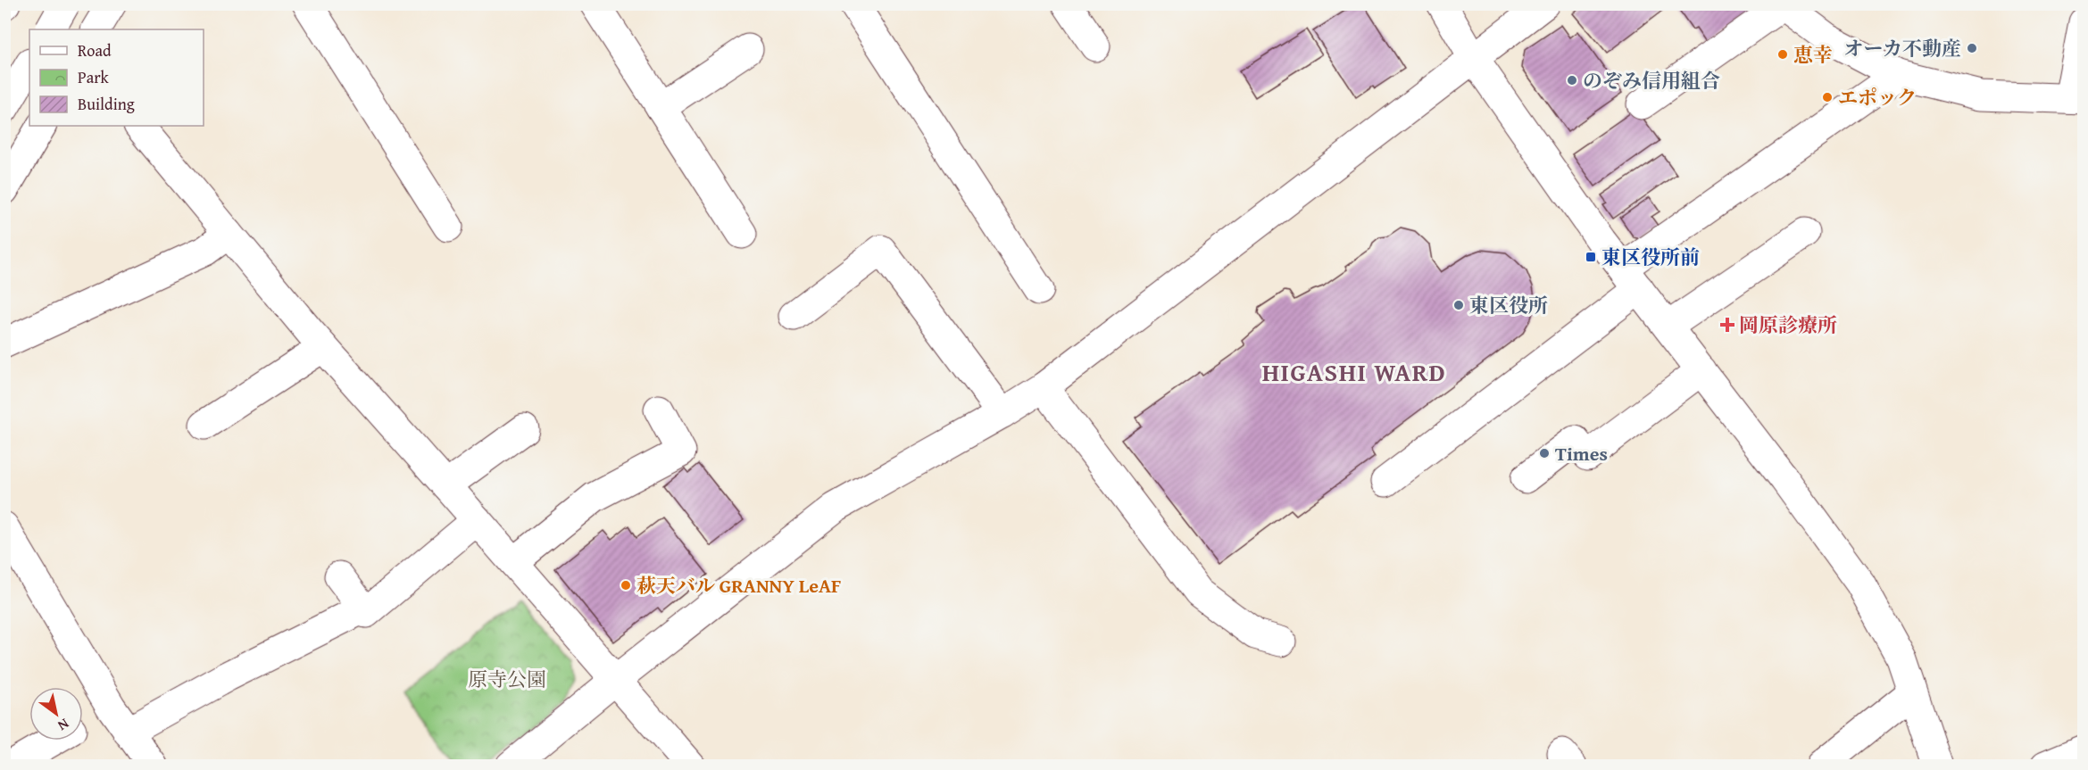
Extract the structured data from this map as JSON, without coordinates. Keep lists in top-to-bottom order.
{
  "districts": ["HIGASHI WARD"],
  "parks": ["原寺公園"],
  "places": {
    "other": [
      "オーカ不動産",
      "恵幸",
      "のぞみ信用組合",
      "エポック",
      "東区役所",
      "Times",
      "萩天バル GRANNY LeAF"
    ],
    "transit": ["東区役所前"],
    "health": ["岡原診療所"]
  },
  "legend": ["Road", "Park", "Building"],
  "north": "bottom right"
}
